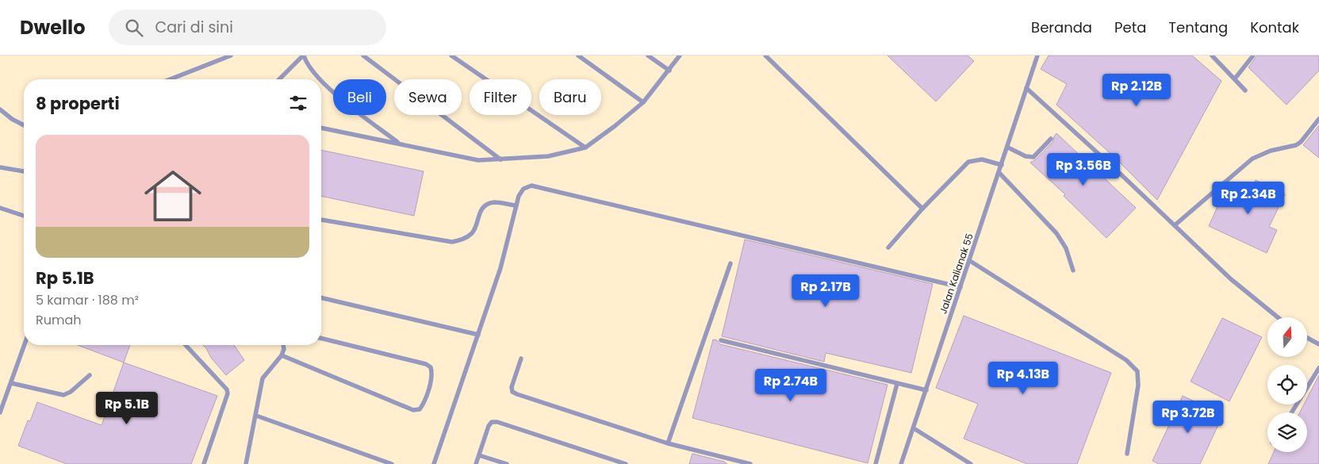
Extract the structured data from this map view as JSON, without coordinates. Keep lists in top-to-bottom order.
{
  "streets": {
    "lane": ["Jalan Kalianak 55"]
  },
  "north": "top",
  "page": {
    "header": "Dwello",
    "search": "Cari di sini",
    "nav": [
      "Beranda",
      "Peta",
      "Tentang",
      "Kontak"
    ],
    "price": [
      "Rp 2.12B",
      "Rp 3.56B",
      "Rp 2.34B",
      "Rp 2.17B",
      "Rp 4.13B",
      "Rp 2.74B",
      "Rp 5.1B",
      "Rp 3.72B"
    ],
    "chip": [
      "Beli",
      "Sewa",
      "Filter",
      "Baru"
    ],
    "heading": "8 properti",
    "list": [
      {
        "name": "Rp 5.1B",
        "note": "5 kamar · 188 m² · Rumah"
      }
    ]
  }
}
